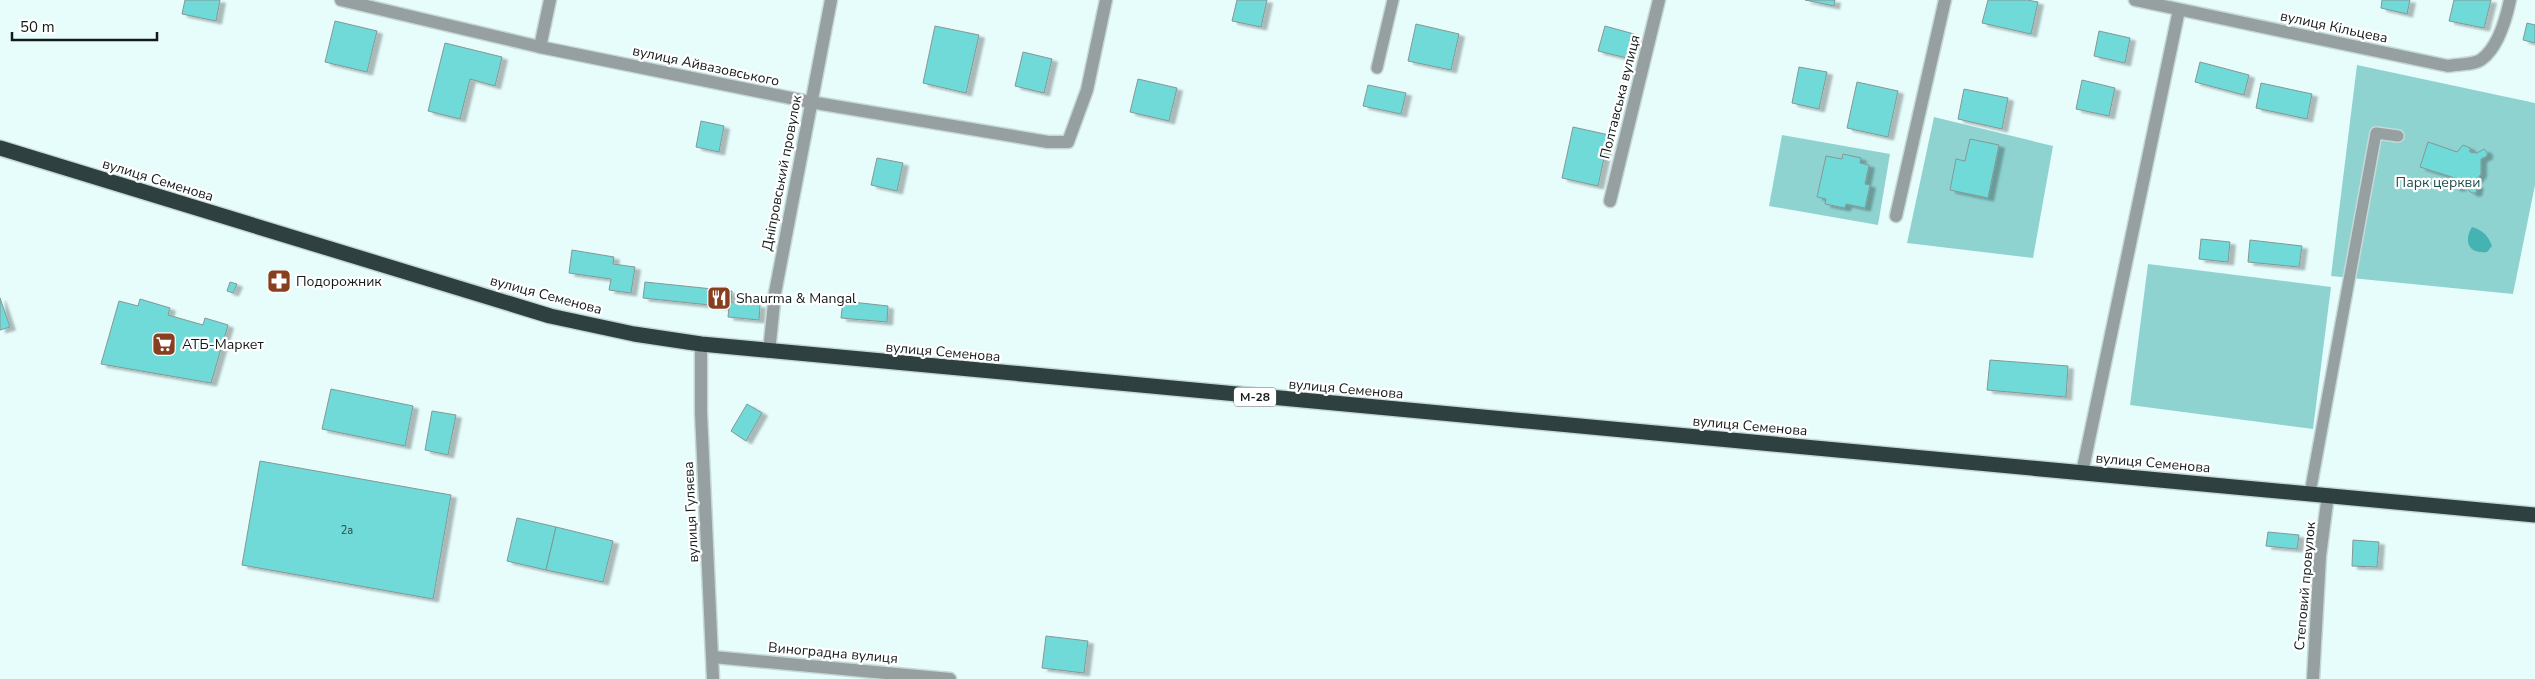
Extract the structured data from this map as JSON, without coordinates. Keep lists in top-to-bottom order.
{
  "streets": {
    "highway": ["вулиця Семенова", "М-28"],
    "street": [
      "вулиця Кільцева",
      "вулиця Айвазовського",
      "Полтавська вулиця",
      "Дніпровський провулок",
      "вулиця Гуляєва",
      "Степовий провулок",
      "Виноградна вулиця"
    ]
  },
  "crossings": [
    ["вулиця Айвазовського", "Дніпровський провулок"],
    ["Дніпровський провулок", "вулиця Семенова"],
    ["вулиця Семенова", "вулиця Гуляєва"],
    ["вулиця Семенова", "Степовий провулок"],
    ["вулиця Гуляєва", "Виноградна вулиця"]
  ],
  "parks": ["Парк церкви"],
  "places": {
    "pharmacy": ["Подорожник"],
    "restaurant": ["Shaurma & Mangal"],
    "supermarket": ["АТБ-Маркет"]
  },
  "house_numbers": ["2а"],
  "scale_bar": "50 m"
}
